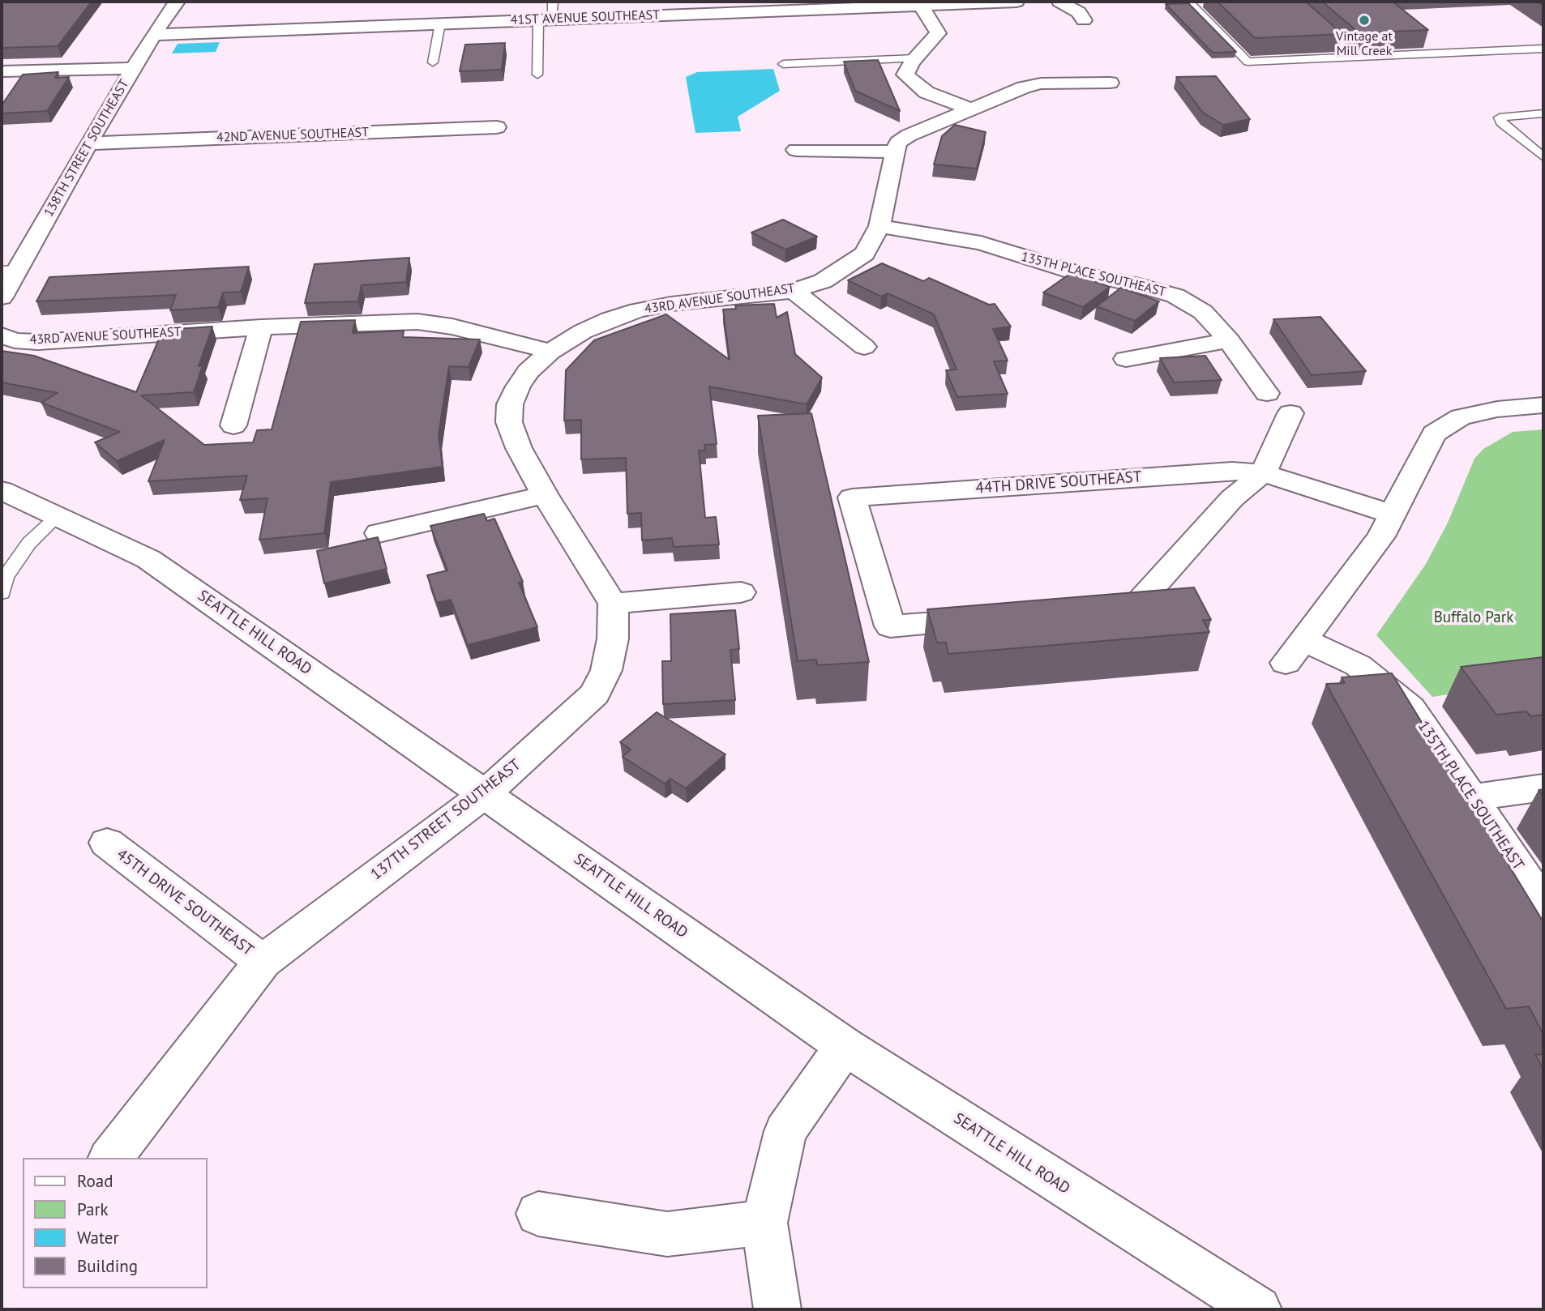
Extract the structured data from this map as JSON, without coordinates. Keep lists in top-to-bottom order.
{
  "streets": {
    "street": [
      "41ST AVENUE SOUTHEAST",
      "42ND AVENUE SOUTHEAST",
      "138TH STREET SOUTHEAST",
      "135TH PLACE SOUTHEAST",
      "43RD AVENUE SOUTHEAST",
      "44TH DRIVE SOUTHEAST",
      "SEATTLE HILL ROAD",
      "137TH STREET SOUTHEAST",
      "45TH DRIVE SOUTHEAST"
    ]
  },
  "crossings": [
    ["41ST AVENUE SOUTHEAST", "138TH STREET SOUTHEAST"],
    ["42ND AVENUE SOUTHEAST", "138TH STREET SOUTHEAST"],
    ["135TH PLACE SOUTHEAST", "43RD AVENUE SOUTHEAST"],
    ["135TH PLACE SOUTHEAST", "44TH DRIVE SOUTHEAST"],
    ["SEATTLE HILL ROAD", "137TH STREET SOUTHEAST"],
    ["137TH STREET SOUTHEAST", "45TH DRIVE SOUTHEAST"]
  ],
  "parks": ["Buffalo Park"],
  "places": ["Vintage at Mill Creek"],
  "legend": [
    "Road",
    "Park",
    "Water",
    "Building"
  ]
}
